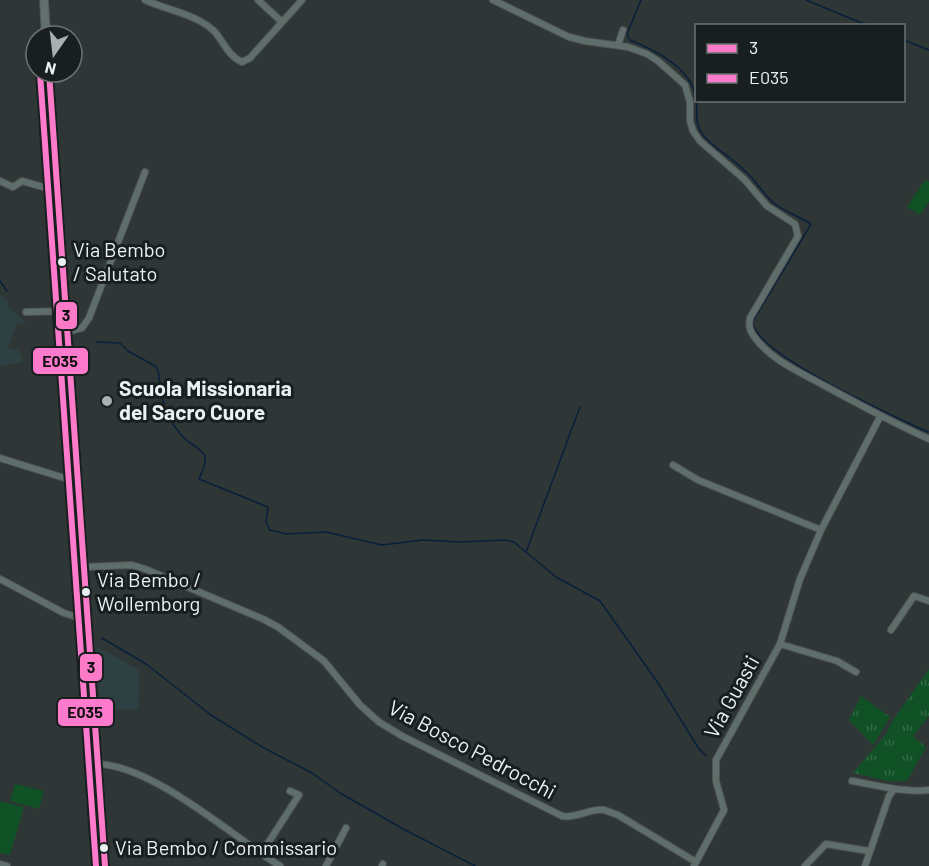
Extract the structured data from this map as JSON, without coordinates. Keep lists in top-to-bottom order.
{
  "streets": {
    "street": ["Via Guasti", "Via Bosco Pedrocchi"]
  },
  "crossings": [
    ["Via Guasti", "Via Bosco Pedrocchi"]
  ],
  "places": [
    "Via Bembo / Salutato",
    "Scuola Missionaria del Sacro Cuore",
    "Via Bembo / Wollemborg",
    "Via Bembo / Commissario"
  ],
  "lines": ["transit line 3", "transit line E035"],
  "legend": ["3", "E035"],
  "north": "bottom"
}
